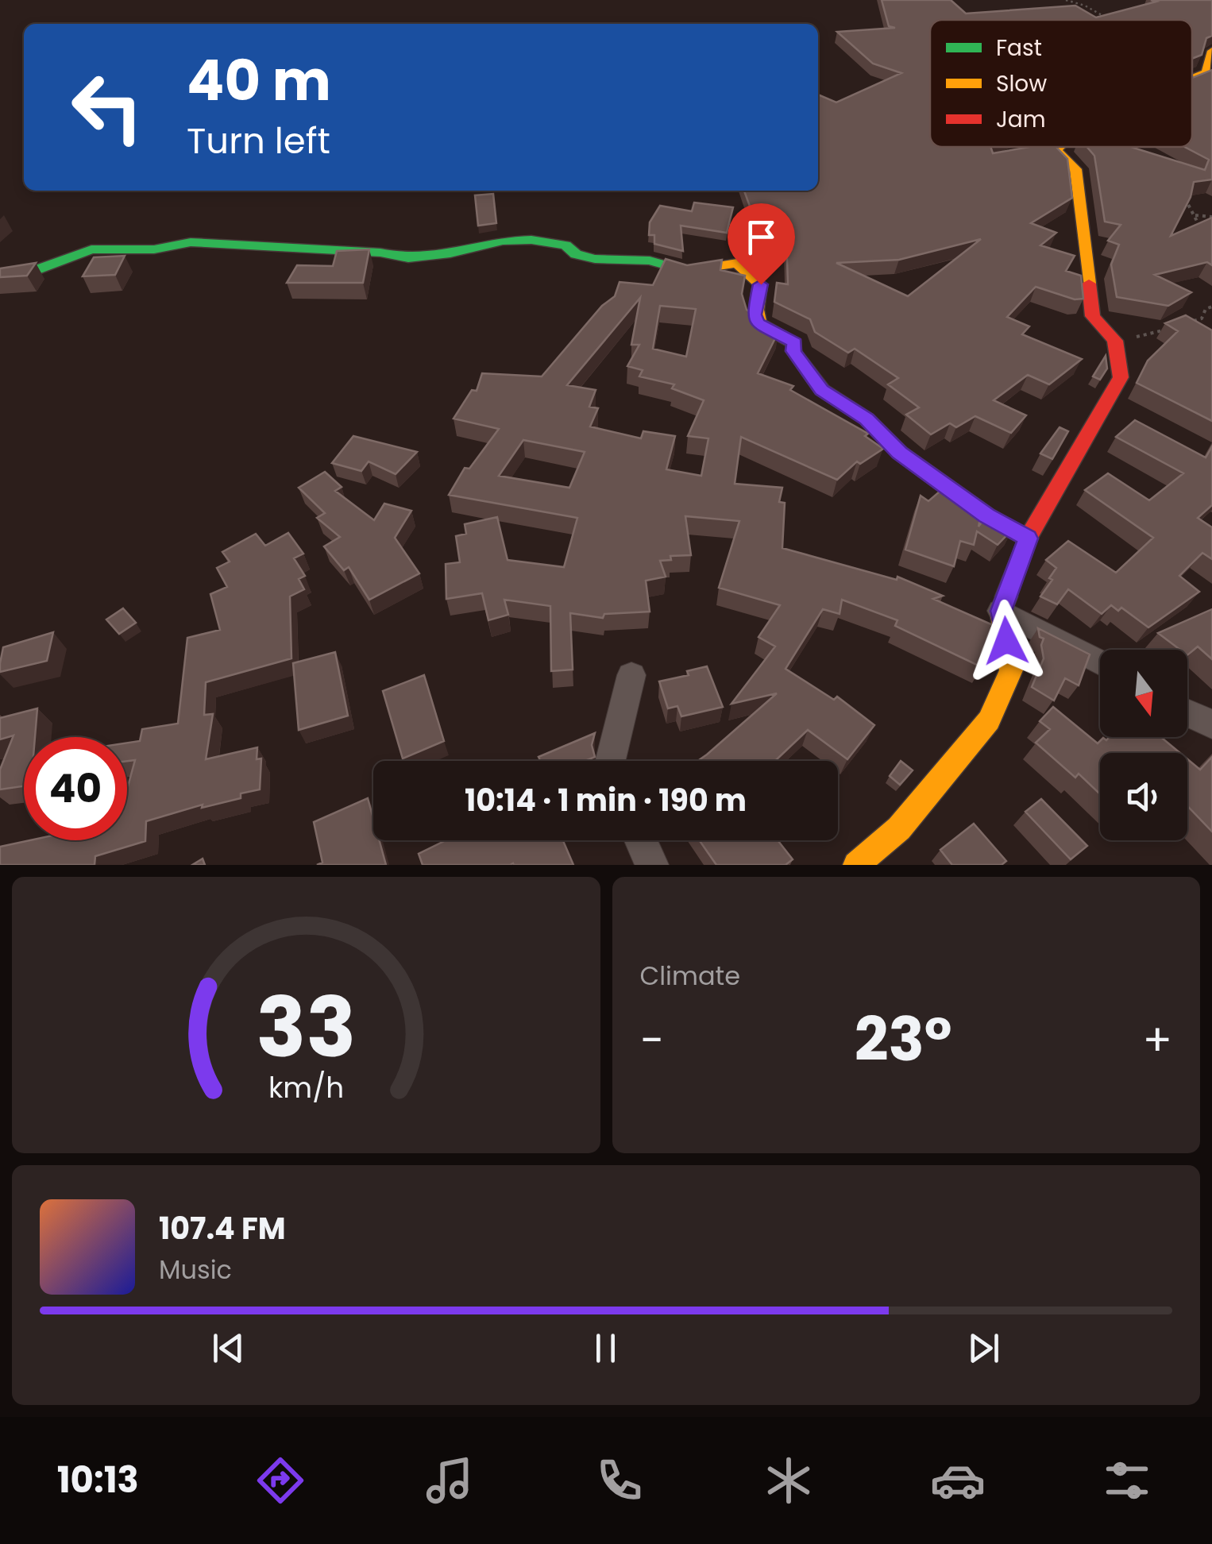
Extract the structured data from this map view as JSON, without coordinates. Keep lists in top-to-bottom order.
{
  "legend": ["Fast", "Slow", "Jam"],
  "north": "bottom",
  "page": {
    "turn": ["40 m", "Turn left"],
    "limit": "40",
    "trip": "10:14 · 1 min · 190 m",
    "tile": "Climate",
    "heat": ["−", "23°", "+"],
    "song": ["107.4 FM", "Music"],
    "tabs": "10:13",
    "gauge": ["33", "km/h"]
  }
}
